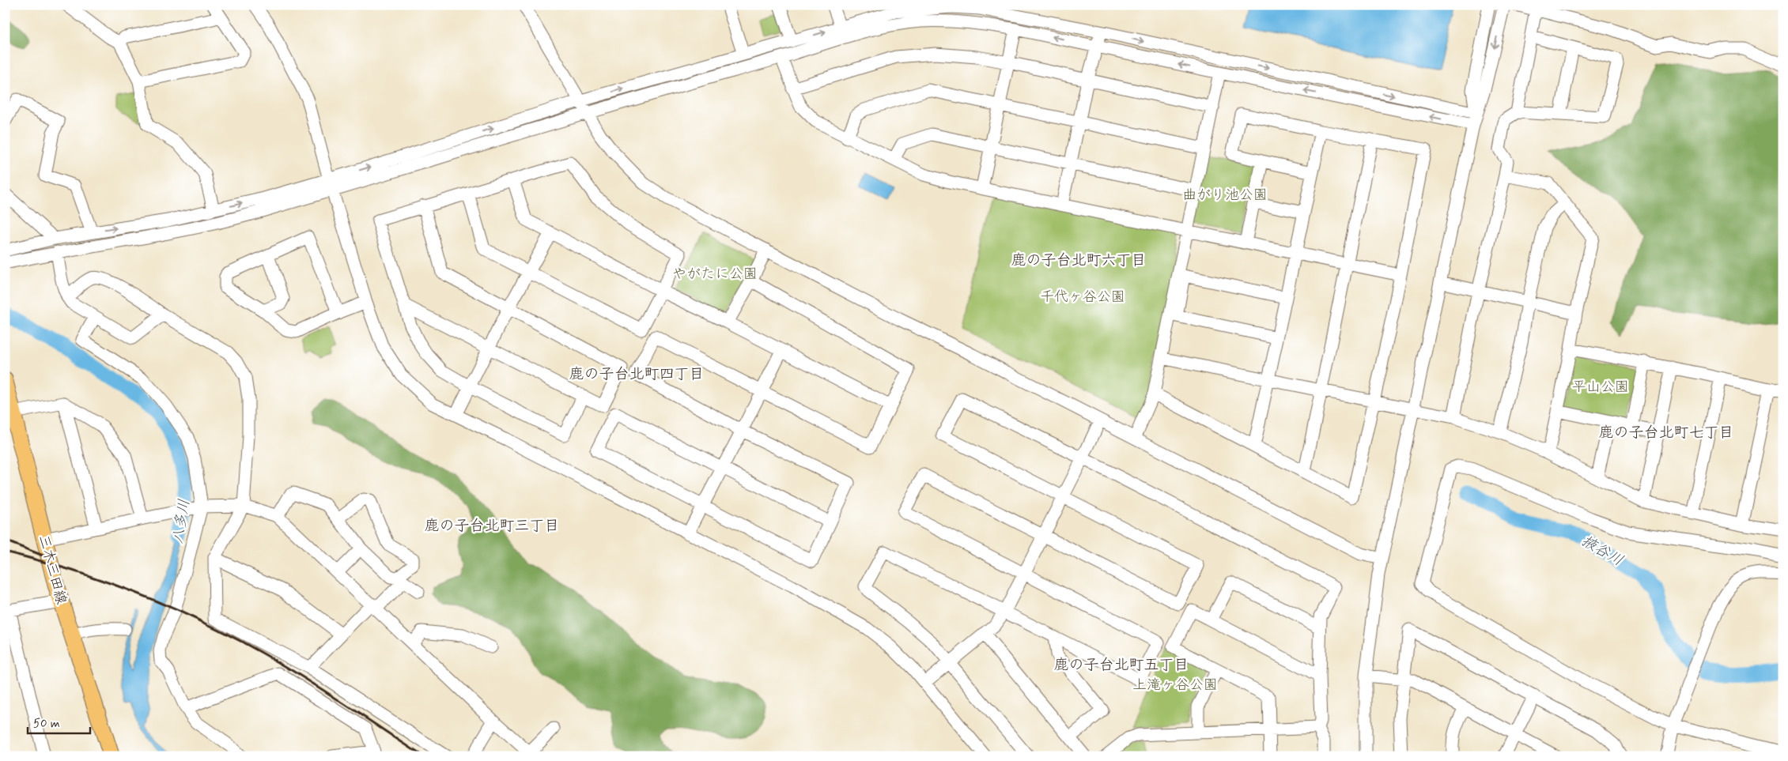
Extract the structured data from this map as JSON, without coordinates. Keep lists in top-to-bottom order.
{
  "streets": {
    "main road": ["三木三田線"]
  },
  "districts": [
    "鹿の子台北町六丁目",
    "鹿の子台北町四丁目",
    "鹿の子台北町七丁目",
    "鹿の子台北町三丁目",
    "鹿の子台北町五丁目"
  ],
  "water": ["八多川", "掖谷川"],
  "parks": [
    "曲がり池公園",
    "やがたに公園",
    "千代ヶ谷公園",
    "平山公園",
    "上滝ヶ谷公園"
  ],
  "scale_bar": "50 m"
}
